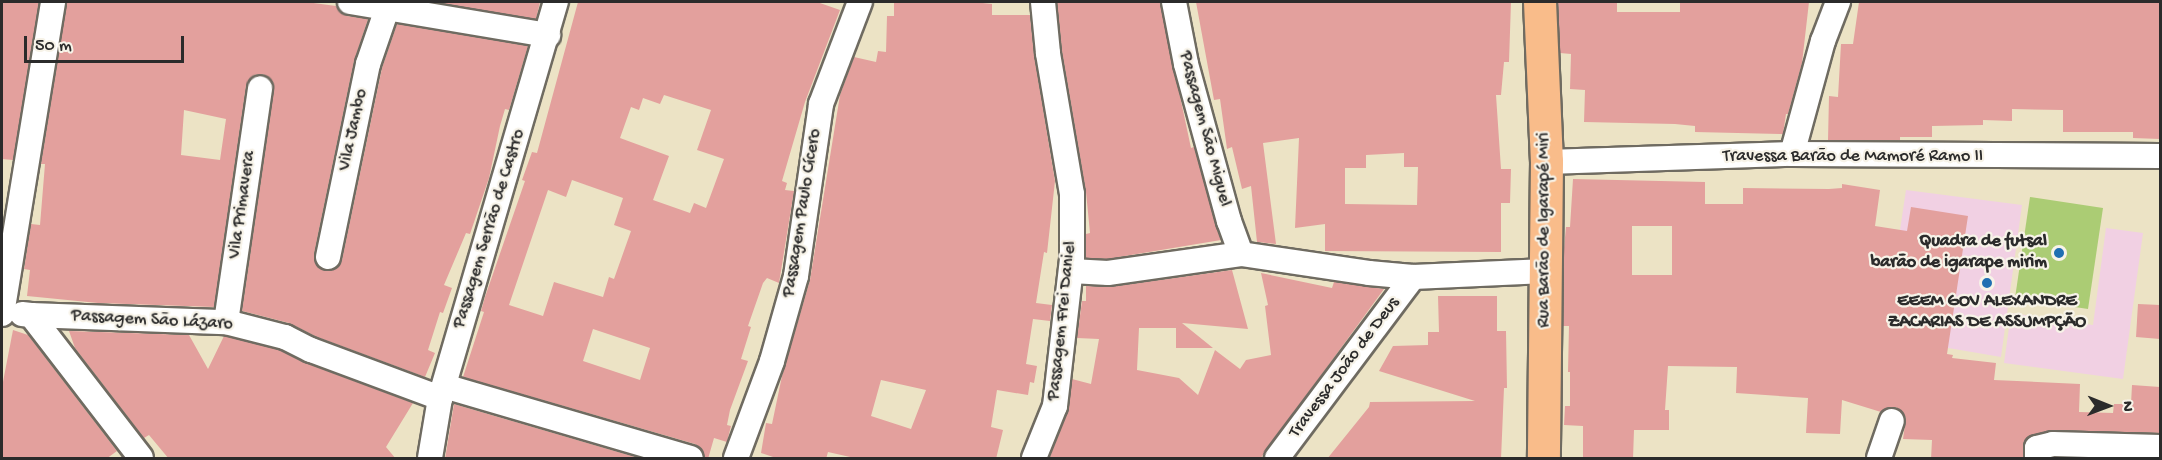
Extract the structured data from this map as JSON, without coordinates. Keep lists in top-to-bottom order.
{
  "streets": {
    "main road": ["Rua Barão de Igarapé Miri"],
    "street": [
      "Passagem São Miguel",
      "Vila Jambo",
      "Travessa Barão de Mamoré Ramo II",
      "Vila Primavera",
      "Passagem Paulo Cícero",
      "Passagem Serrão de Castro",
      "Passagem São Lázaro",
      "Passagem Frei Daniel",
      "Travessa João de Deus"
    ]
  },
  "crossings": [
    ["Travessa Barão de Mamoré Ramo II", "Rua Barão de Igarapé Miri"],
    ["Vila Primavera", "Passagem São Lázaro"],
    ["Passagem Serrão de Castro", "Passagem São Lázaro"]
  ],
  "places": ["Quadra de futsal barão de igarape mirim", "EEEM GOV ALEXANDRE ZACARIAS DE ASSUMPÇÃO"],
  "scale_bar": "50 m",
  "north": "right"
}
